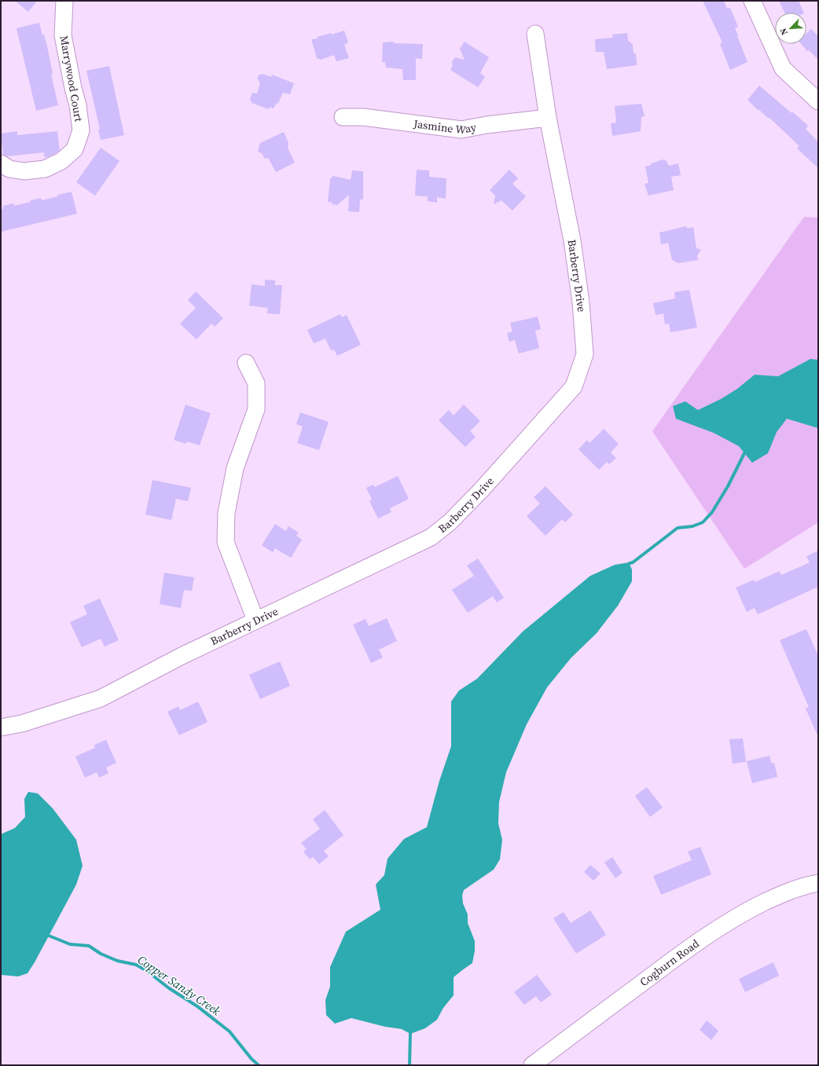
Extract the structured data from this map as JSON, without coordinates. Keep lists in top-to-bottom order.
{
  "streets": {
    "street": [
      "Marrywood Court",
      "Jasmine Way",
      "Barberry Drive",
      "Cogburn Road"
    ]
  },
  "crossings": [
    ["Jasmine Way", "Barberry Drive"]
  ],
  "water": ["Copper Sandy Creek"],
  "north": "bottom left"
}
